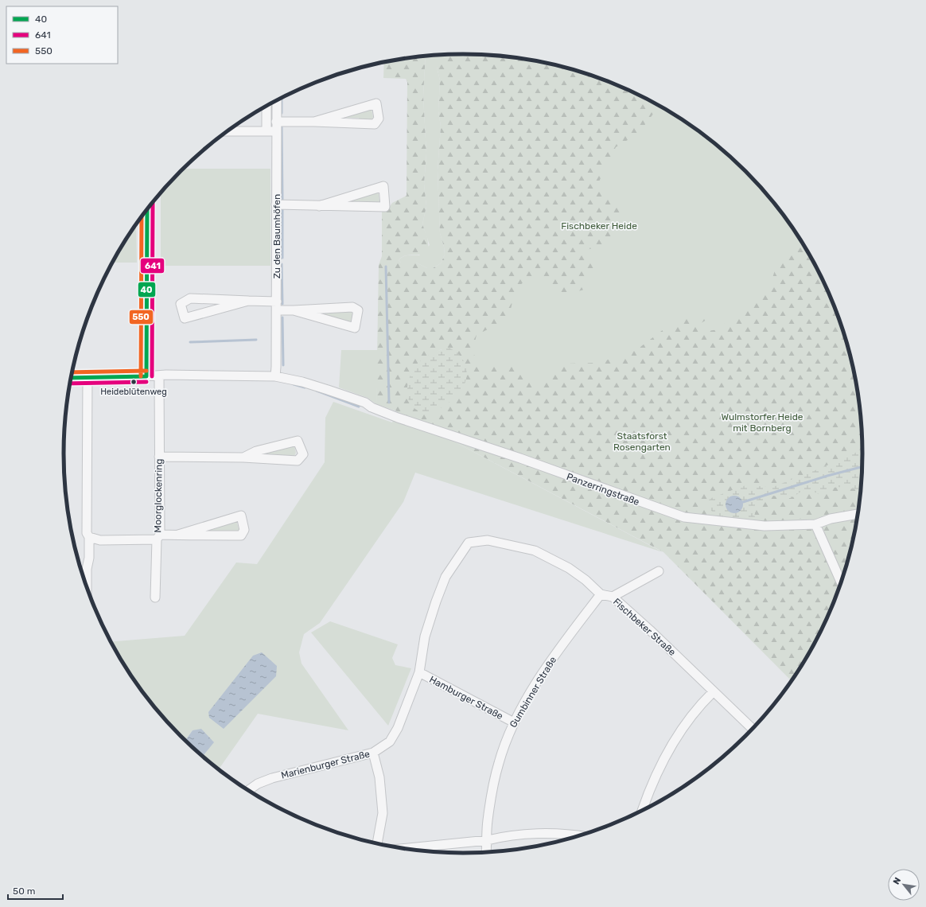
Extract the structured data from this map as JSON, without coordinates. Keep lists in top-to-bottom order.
{
  "streets": {
    "street": [
      "Zu den Baumhöfen",
      "Panzerringstraße",
      "Moorglockenring",
      "Fischbeker Straße",
      "Gumbinner Straße",
      "Hamburger Straße",
      "Marienburger Straße"
    ]
  },
  "crossings": [
    ["Zu den Baumhöfen", "Panzerringstraße"],
    ["Fischbeker Straße", "Gumbinner Straße"],
    ["Gumbinner Straße", "Hamburger Straße"],
    ["Hamburger Straße", "Marienburger Straße"]
  ],
  "parks": ["Fischbeker Heide", "Wulmstorfer Heide mit Bornberg", "Staatsforst Rosengarten"],
  "places": ["Heideblütenweg"],
  "lines": ["transit line 641", "transit line 40", "transit line 550"],
  "legend": ["40", "641", "550"],
  "scale_bar": "50 m",
  "north": "top left"
}
